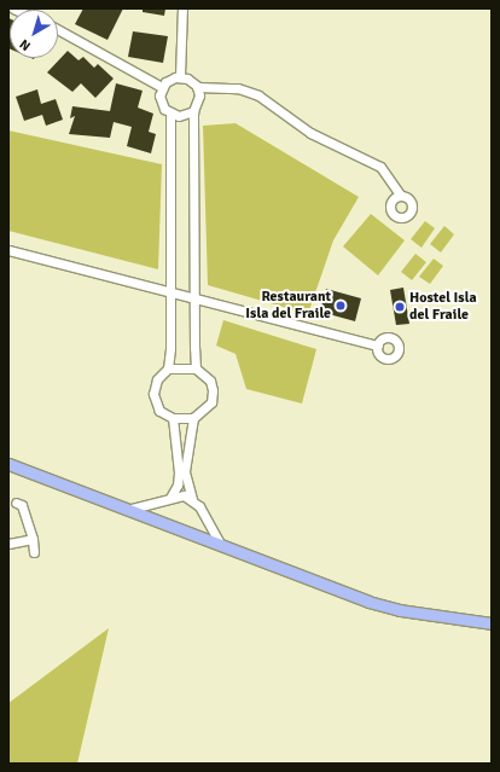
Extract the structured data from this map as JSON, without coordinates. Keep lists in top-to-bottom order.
{
  "places": ["Restaurant Isla del Fraile", "Hostel Isla del Fraile"],
  "north": "bottom left"
}
